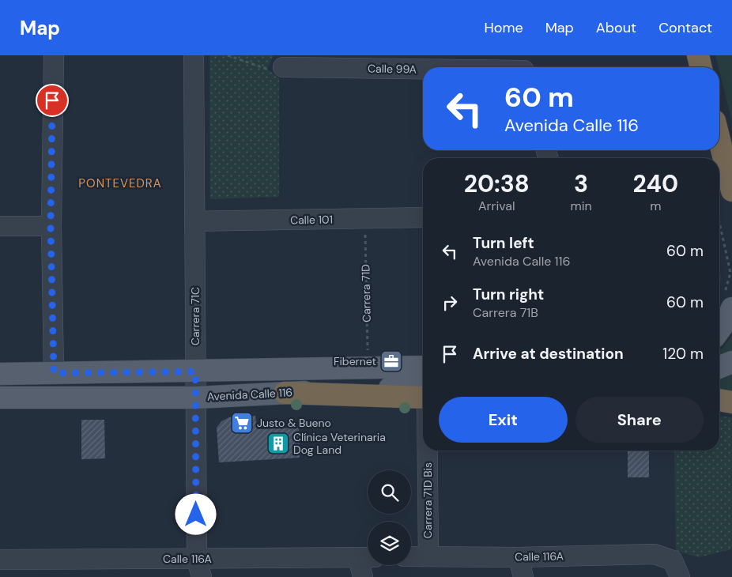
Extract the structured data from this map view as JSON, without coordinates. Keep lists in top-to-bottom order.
{
  "streets": {
    "main road": ["Avenida Calle 116"],
    "street": [
      "Calle 99A",
      "Calle 101",
      "Carrera 71C",
      "Carrera 71D Bis",
      "Calle 116A"
    ],
    "path": ["Carrera 71D"]
  },
  "crossings": [
    ["Calle 101", "Carrera 71D"],
    ["Calle 101", "Carrera 71C"],
    ["Carrera 71D", "Avenida Calle 116"],
    ["Carrera 71C", "Avenida Calle 116"],
    ["Carrera 71C", "Calle 116A"],
    ["Carrera 71D Bis", "Calle 116A"]
  ],
  "districts": ["PONTEVEDRA"],
  "places": {
    "office": ["Fibernet"],
    "supermarket": ["Justo & Bueno"],
    "building": ["Clínica Veterinaria Dog Land"]
  },
  "page": {
    "header": "Map",
    "nav": [
      "Home",
      "Map",
      "About",
      "Contact"
    ],
    "turn": ["60 m", "Avenida Calle 116"],
    "eta": [
      "20:38",
      "Arrival",
      "3",
      "min",
      "240",
      "m"
    ],
    "list": [
      {
        "name": "Turn left",
        "note": "Avenida Calle 116",
        "value": "60 m"
      },
      {
        "name": "Turn right",
        "note": "Carrera 71B",
        "value": "60 m"
      },
      {
        "name": "Arrive at destination",
        "value": "120 m"
      }
    ],
    "buttons": ["Exit", "Share"]
  }
}
